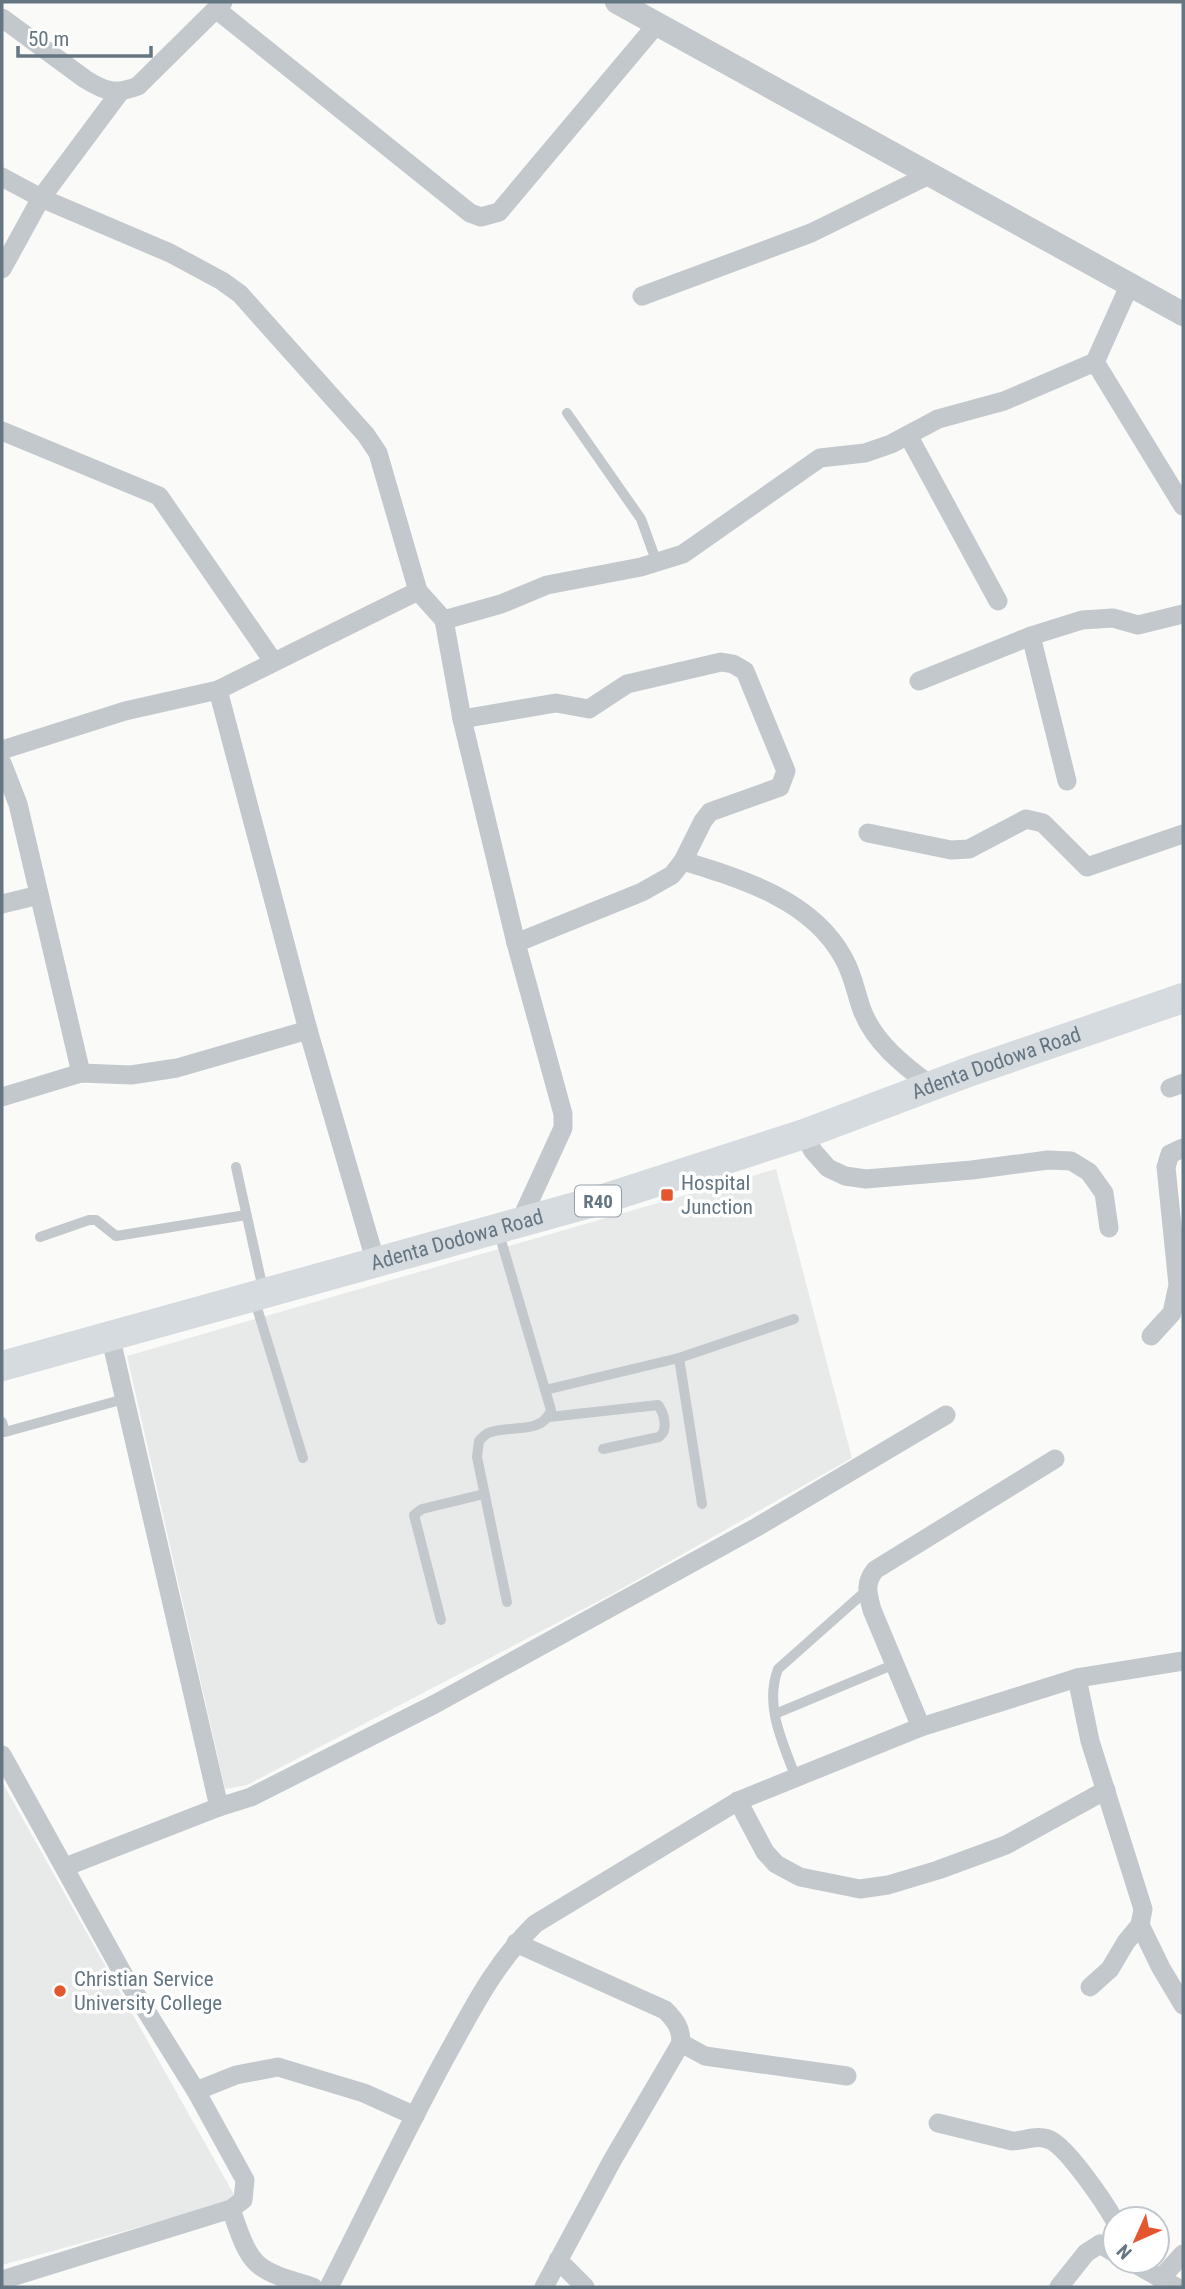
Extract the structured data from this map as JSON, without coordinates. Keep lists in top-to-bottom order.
{
  "streets": {
    "main road": ["Adenta Dodowa Road", "R40"]
  },
  "places": {
    "transit": ["Hospital Junction"],
    "other": ["Christian Service University College"]
  },
  "scale_bar": "50 m",
  "north": "bottom left"
}
